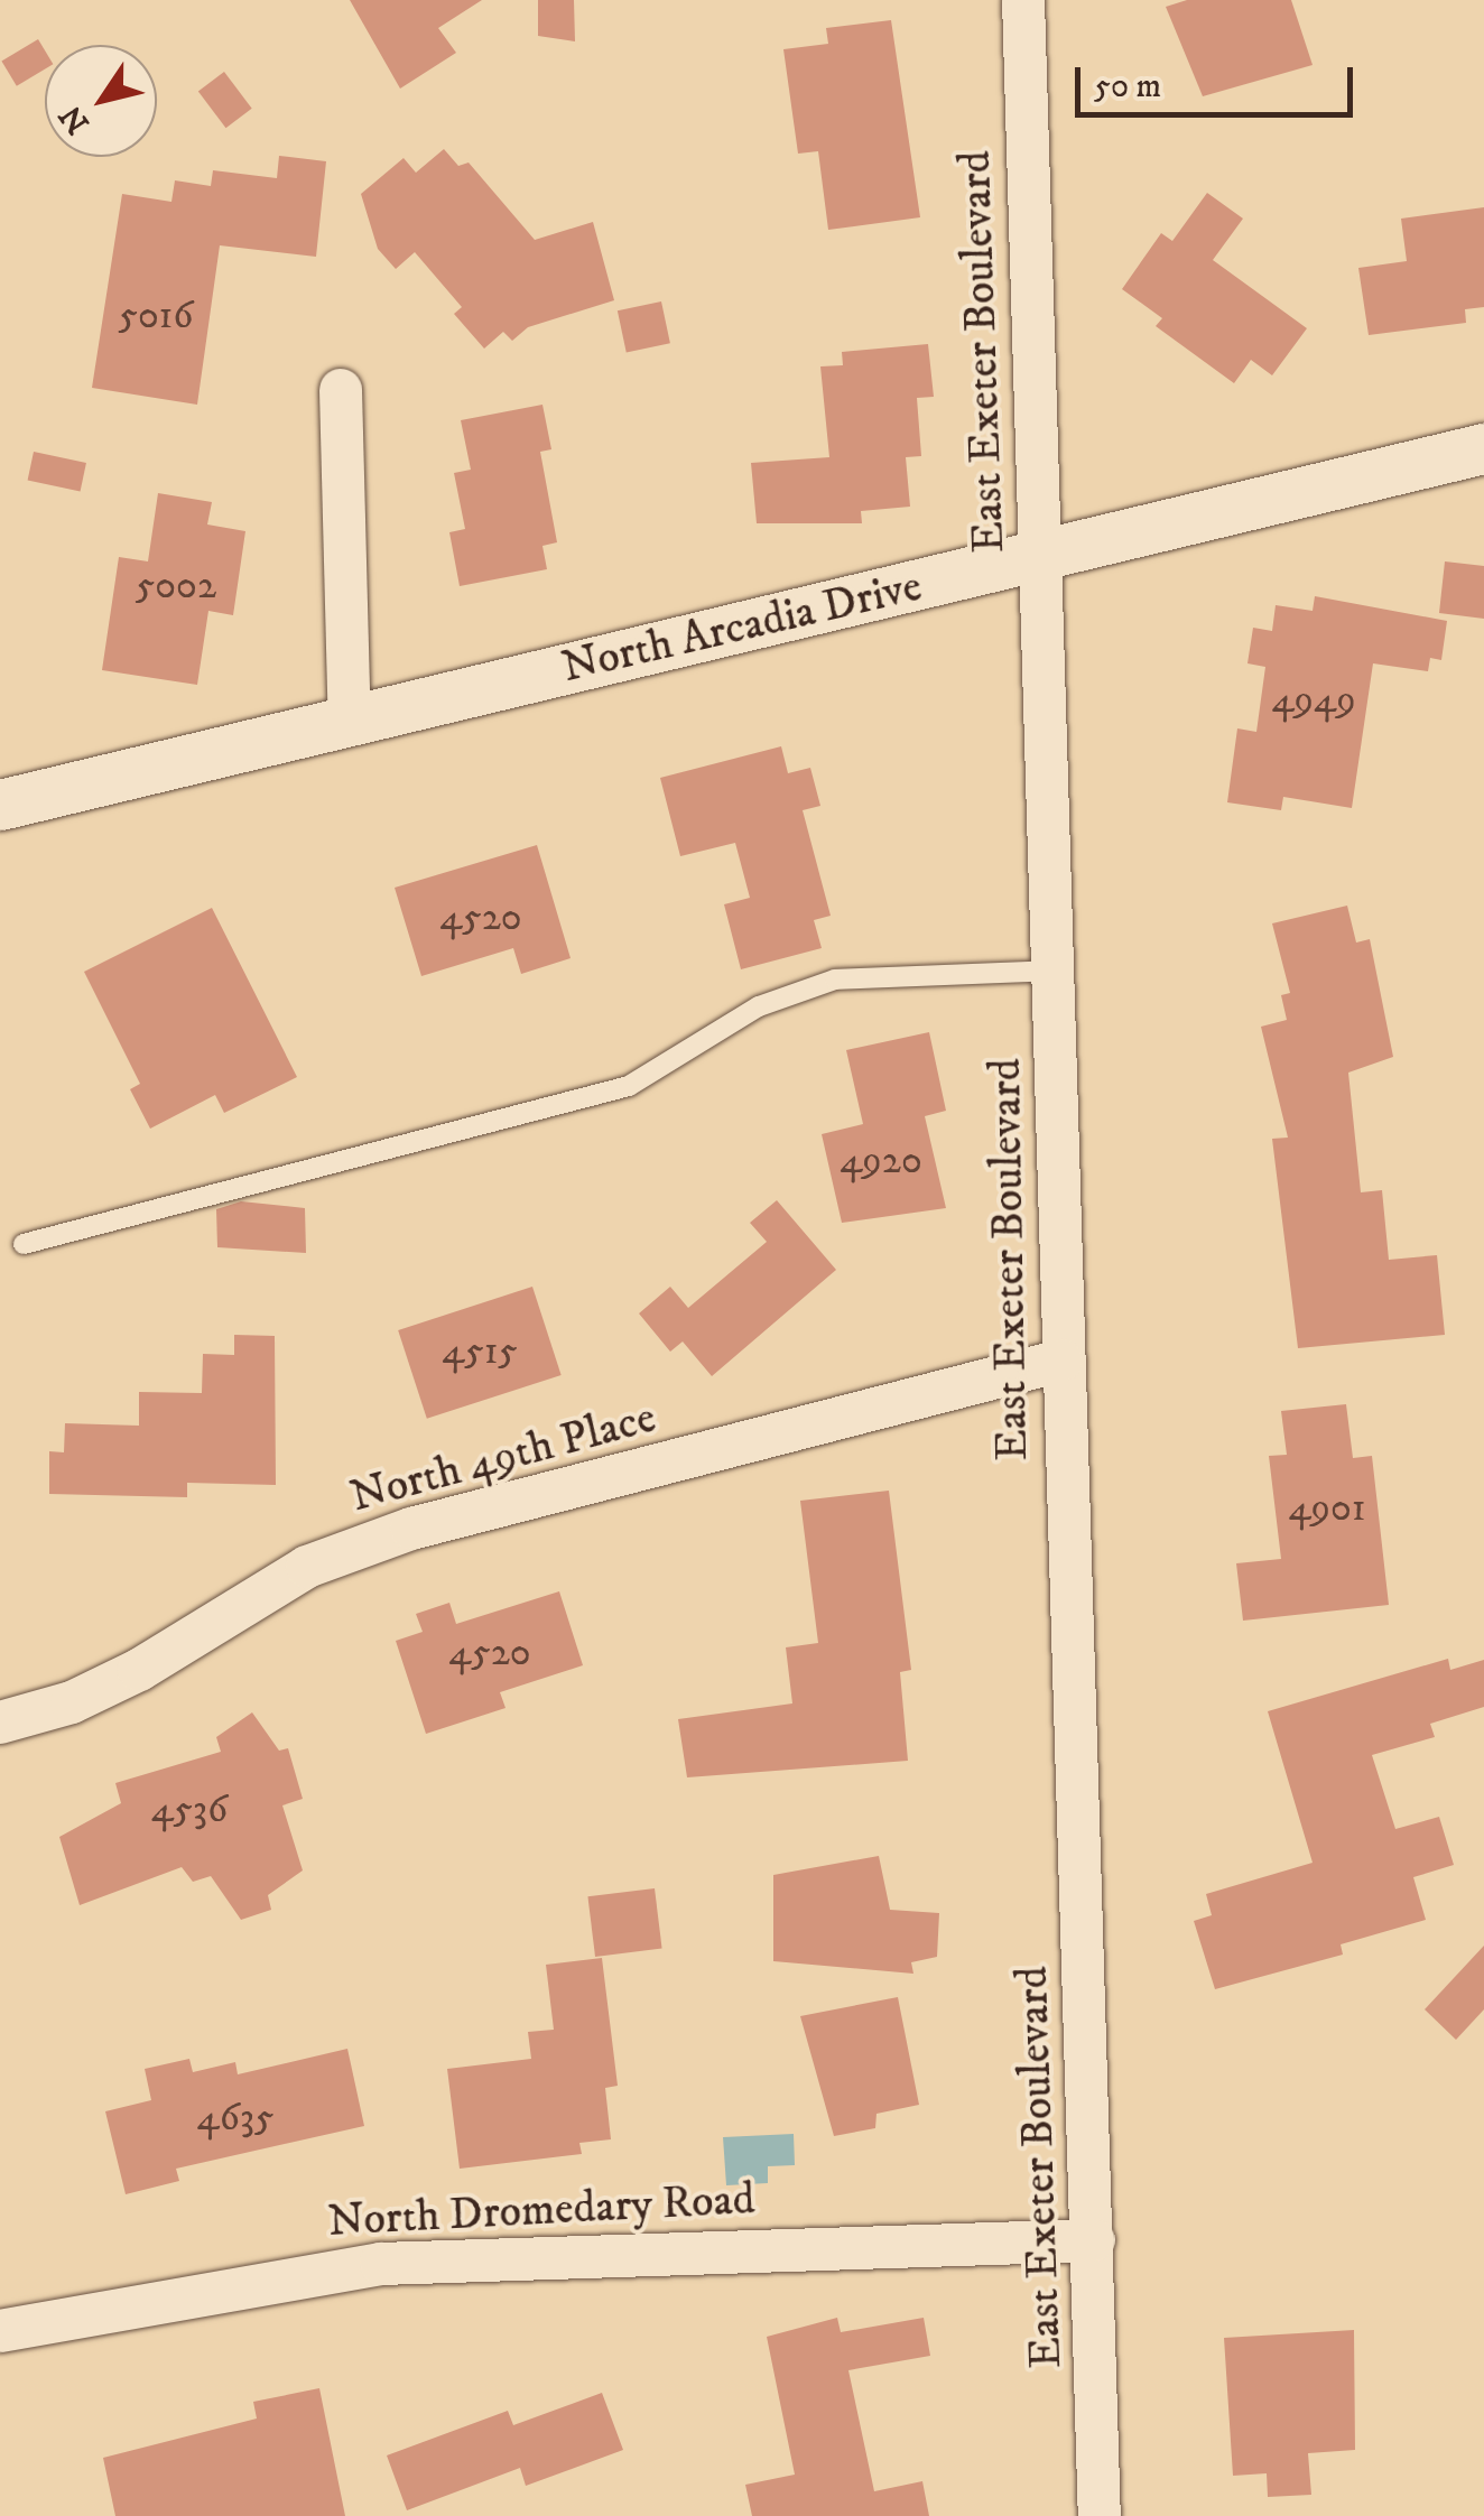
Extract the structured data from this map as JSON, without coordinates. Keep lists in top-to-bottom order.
{
  "streets": {
    "street": [
      "East Exeter Boulevard",
      "North Arcadia Drive",
      "North 49th Place",
      "North Dromedary Road"
    ]
  },
  "crossings": [
    ["East Exeter Boulevard", "North Arcadia Drive"],
    ["East Exeter Boulevard", "North 49th Place"],
    ["East Exeter Boulevard", "North Dromedary Road"]
  ],
  "house_numbers": [
    "5016",
    "5002",
    "4949",
    "4520",
    "4920",
    "4515",
    "4901",
    "4520",
    "4536",
    "4635"
  ],
  "scale_bar": "50 m",
  "north": "bottom left"
}
